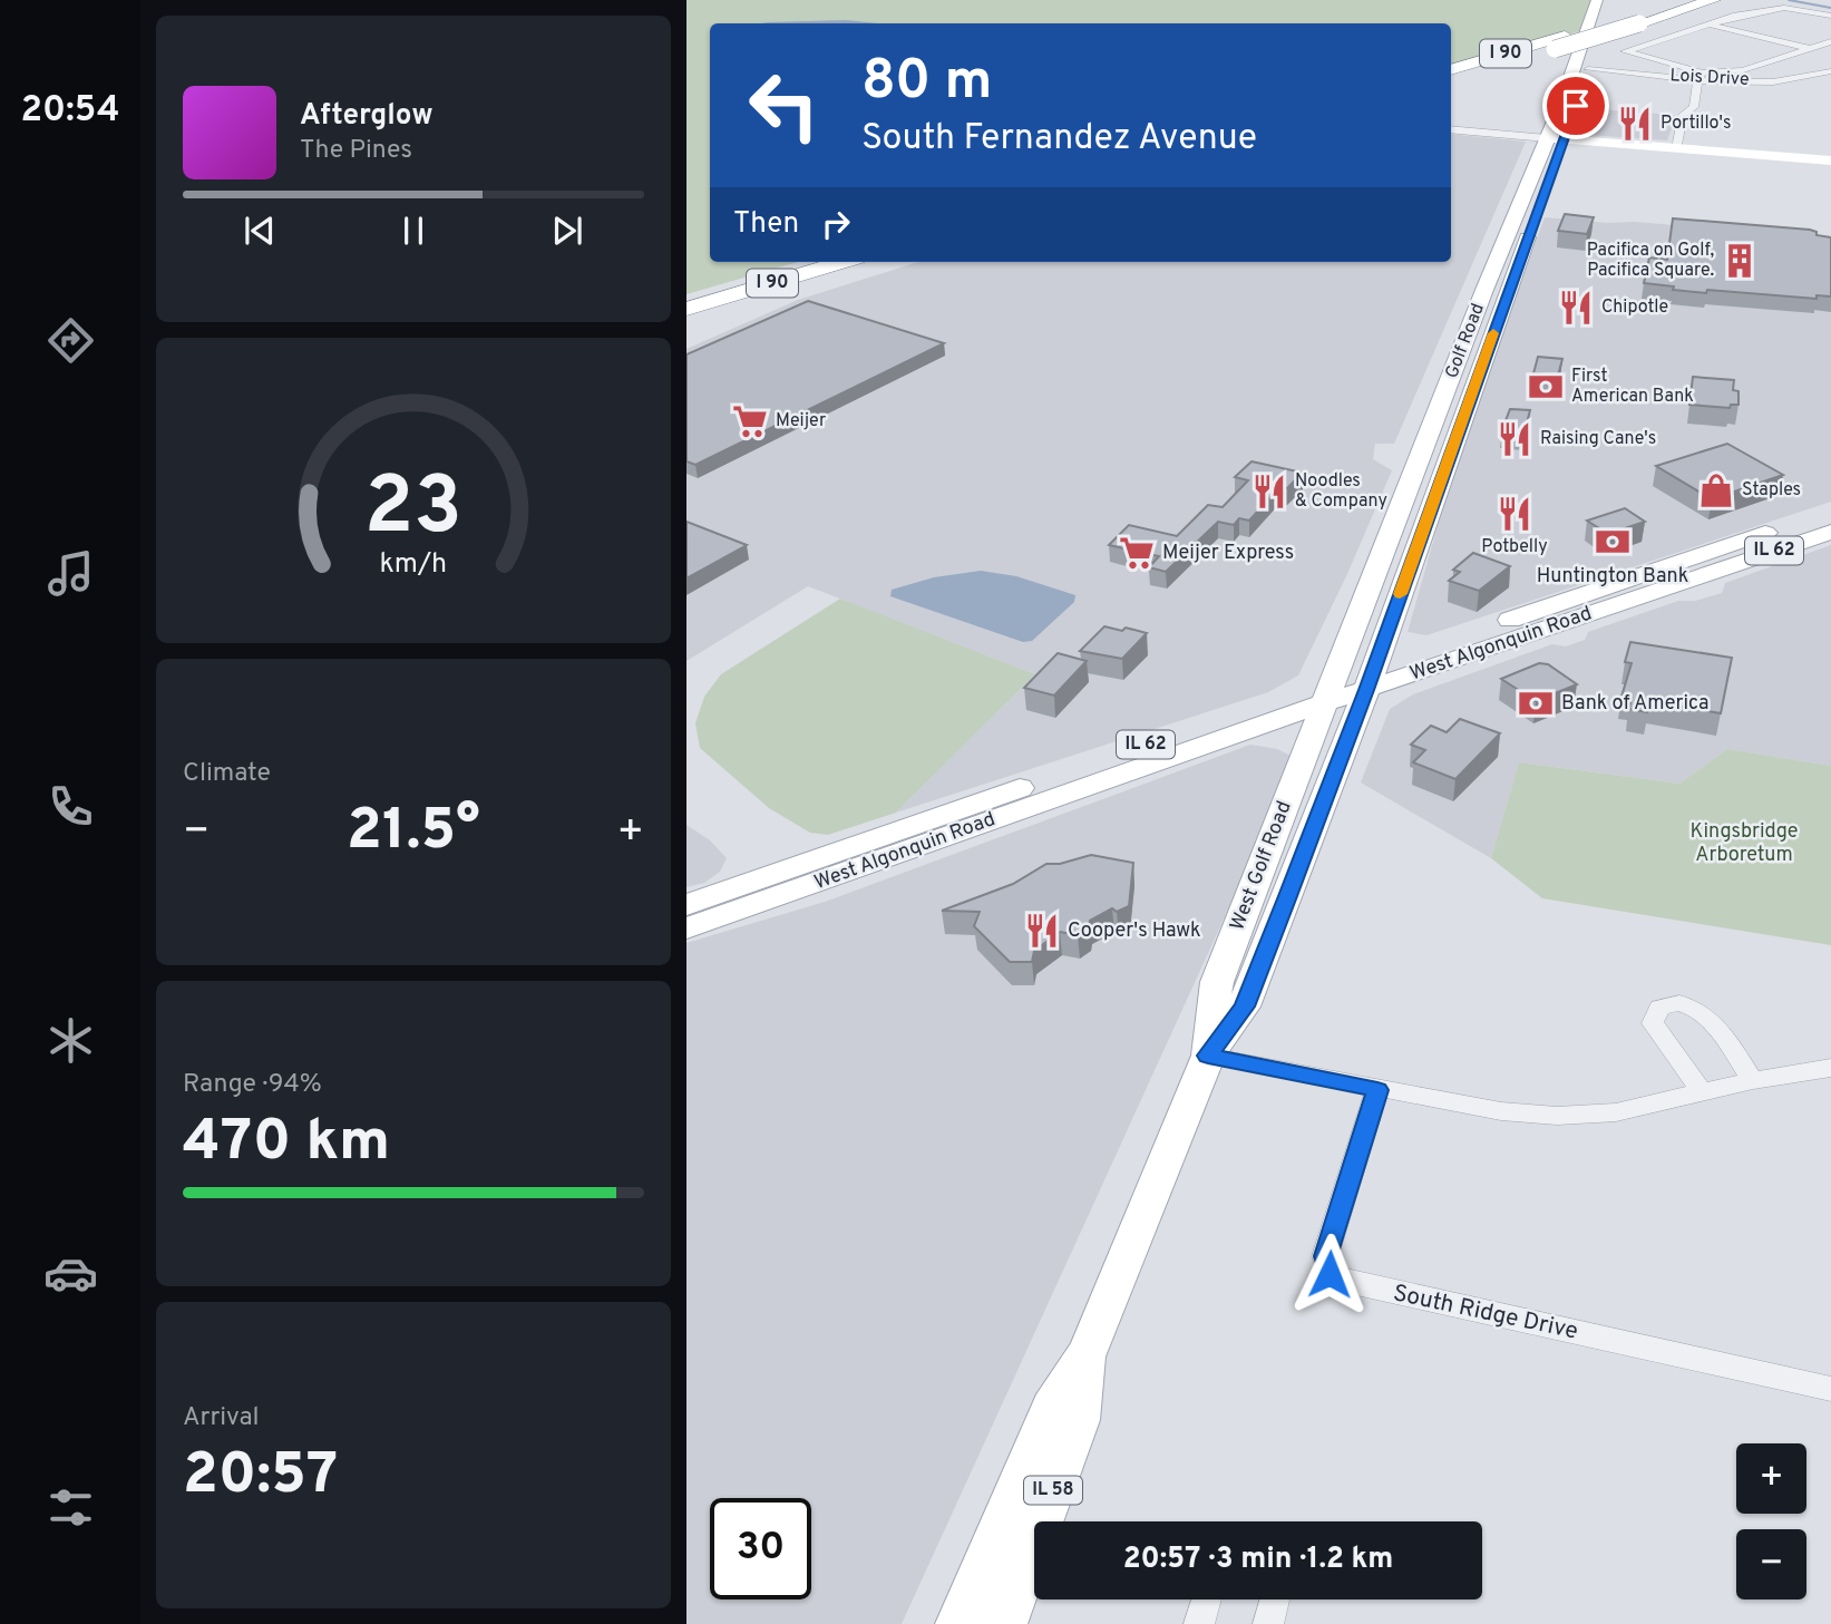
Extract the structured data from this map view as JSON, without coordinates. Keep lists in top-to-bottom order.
{
  "streets": {
    "highway": ["I 90"],
    "main road": [
      "Golf Road",
      "IL 62",
      "West Algonquin Road",
      "West Golf Road",
      "IL 58"
    ],
    "street": ["Lois Drive", "South Ridge Drive"]
  },
  "crossings": [
    ["Lois Drive", "Golf Road"],
    ["Golf Road", "West Algonquin Road"],
    ["Golf Road", "West Golf Road"],
    ["West Algonquin Road", "West Golf Road"]
  ],
  "parks": ["Kingsbridge Arboretum"],
  "places": {
    "restaurant": [
      "Portillo's",
      "Chipotle",
      "Raising Cane's",
      "Noodles & Company",
      "Potbelly",
      "Cooper's Hawk"
    ],
    "building": ["Pacifica on Golf, Pacifica Square."],
    "bank": ["First American Bank", "Huntington Bank", "Bank of America"],
    "supermarket": ["Meijer", "Meijer Express"],
    "shop": ["Staples"]
  },
  "page": {
    "tabs": "20:54",
    "turn": ["80 m", "South Fernandez Avenue"],
    "song": ["Afterglow", "The Pines"],
    "then": "Then",
    "tile": [
      "Climate",
      ["Range · 94%", "470 km"],
      ["Arrival", "20:57"]
    ],
    "heat": ["−", "21.5°", "+"],
    "map_buttons": ["+", "−"],
    "limit": "30",
    "trip": "20:57 · 3 min · 1.2 km",
    "gauge": ["23", "km/h"]
  }
}
